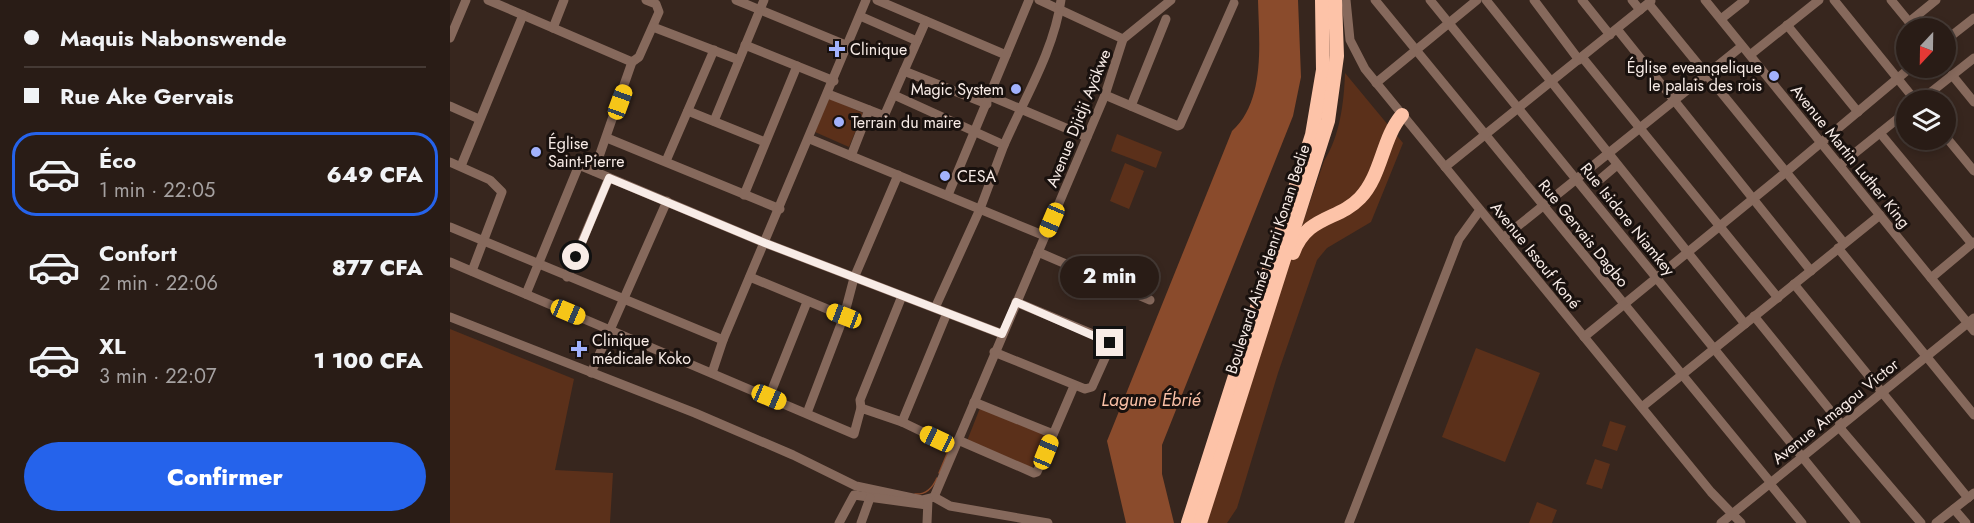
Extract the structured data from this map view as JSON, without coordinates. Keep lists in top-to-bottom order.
{
  "streets": {
    "highway": ["Boulevard Aimé Henri Konan Bedie"],
    "street": [
      "Avenue Djidji Ayökwe",
      "Avenue Martin Luther King",
      "Rue Isidore Niamkey",
      "Rue Gervais Dagbo",
      "Avenue Issouf Koné",
      "Avenue Amagou Victor"
    ]
  },
  "crossings": [
    ["Avenue Martin Luther King", "Avenue Amagou Victor"],
    ["Rue Isidore Niamkey", "Avenue Amagou Victor"],
    ["Rue Gervais Dagbo", "Avenue Amagou Victor"],
    ["Avenue Issouf Koné", "Avenue Amagou Victor"]
  ],
  "water": ["Lagune Ébrié"],
  "places": {
    "health": ["Clinique", "Clinique médicale Koko"],
    "other": [
      "Église eveangelique le palais des rois",
      "Magic System",
      "Terrain du maire",
      "Église Saint-Pierre",
      "CESA"
    ]
  },
  "north": "bottom",
  "page": {
    "banner": ["Maquis Nabonswende", "Rue Ake Gervais"],
    "list": [
      {
        "name": "Éco",
        "note": "1 min · 22:05",
        "value": "649 CFA"
      },
      {
        "name": "Confort",
        "note": "2 min · 22:06",
        "value": "877 CFA"
      },
      {
        "name": "XL",
        "note": "3 min · 22:07",
        "value": "1 100 CFA"
      }
    ],
    "bubble": "2 min",
    "buttons": "Confirmer"
  }
}
